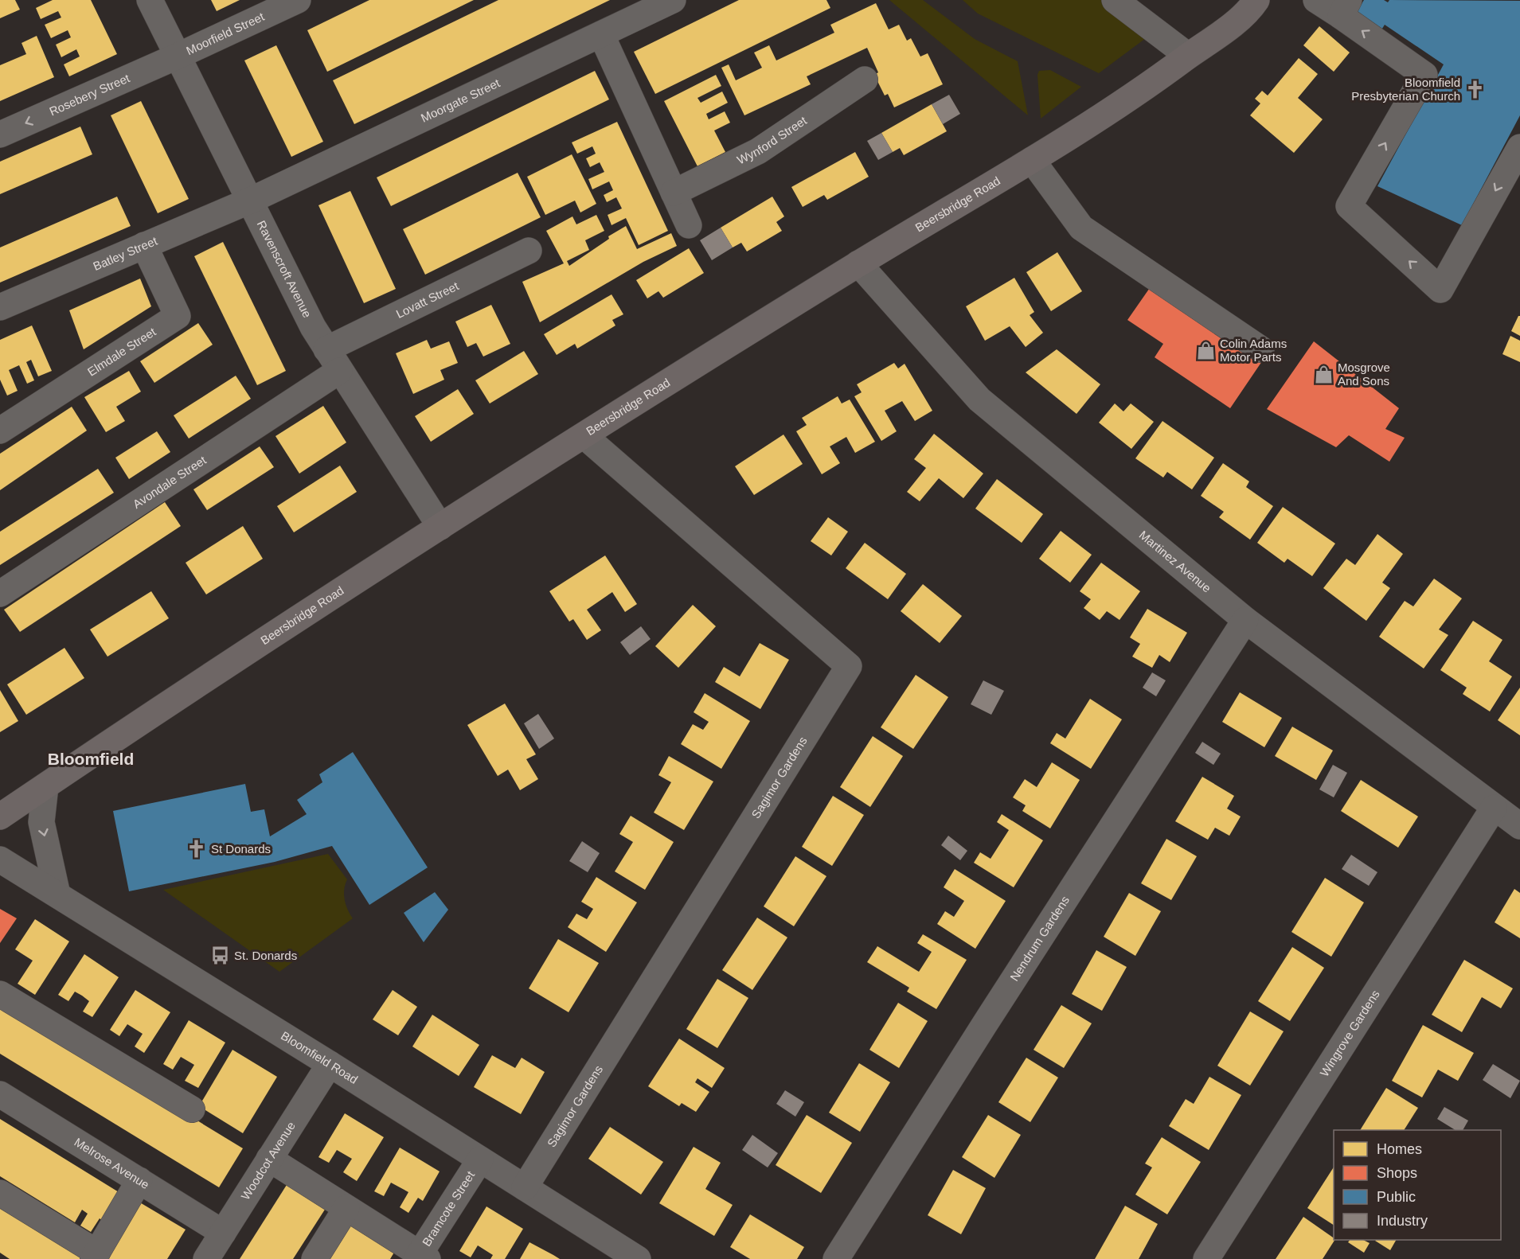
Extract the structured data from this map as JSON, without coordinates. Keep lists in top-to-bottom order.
{
  "streets": {
    "main road": ["Beersbridge Road"],
    "street": [
      "Moorfield Street",
      "Rosebery Street",
      "Moorgate Street",
      "Wynford Street",
      "Batley Street",
      "Ravenscroft Avenue",
      "Lovatt Street",
      "Elmdale Street",
      "Avondale Street",
      "Martinez Avenue",
      "Sagimor Gardens",
      "Nendrum Gardens",
      "Wingrove Gardens",
      "Bloomfield Road",
      "Woodcot Avenue",
      "Melrose Avenue",
      "Bramcote Street"
    ]
  },
  "crossings": [
    ["Moorfield Street", "Rosebery Street"],
    ["Moorfield Street", "Ravenscroft Avenue"],
    ["Rosebery Street", "Ravenscroft Avenue"],
    ["Moorgate Street", "Batley Street"],
    ["Moorgate Street", "Ravenscroft Avenue"],
    ["Beersbridge Road", "Ravenscroft Avenue"],
    ["Beersbridge Road", "Martinez Avenue"],
    ["Beersbridge Road", "Sagimor Gardens"],
    ["Batley Street", "Ravenscroft Avenue"],
    ["Batley Street", "Elmdale Street"],
    ["Ravenscroft Avenue", "Lovatt Street"],
    ["Ravenscroft Avenue", "Avondale Street"],
    ["Martinez Avenue", "Nendrum Gardens"],
    ["Martinez Avenue", "Wingrove Gardens"],
    ["Sagimor Gardens", "Bloomfield Road"],
    ["Bloomfield Road", "Woodcot Avenue"],
    ["Bloomfield Road", "Bramcote Street"],
    ["Woodcot Avenue", "Melrose Avenue"]
  ],
  "one_way": ["Rosebery Street"],
  "districts": ["Bloomfield"],
  "places": {
    "church": ["Bloomfield Presbyterian Church", "St Donards"],
    "shop": ["Colin Adams Motor Parts", "Mosgrove And Sons"],
    "bus stop": ["St. Donards"]
  },
  "legend": [
    "Homes",
    "Shops",
    "Public",
    "Industry"
  ]
}
